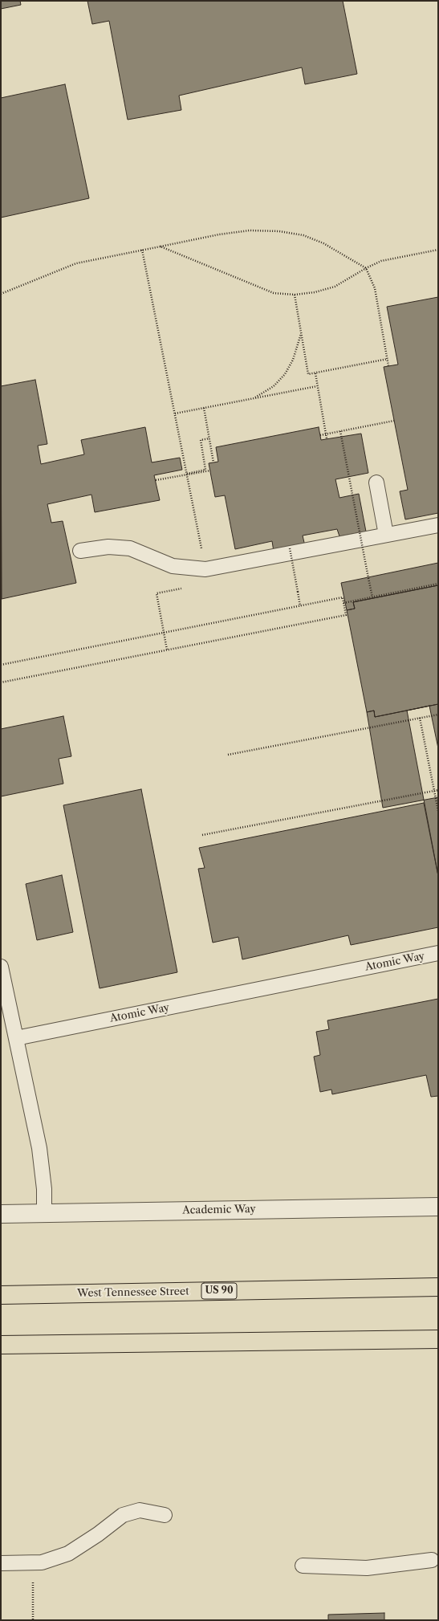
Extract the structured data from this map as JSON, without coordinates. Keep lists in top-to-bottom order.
{
  "streets": {
    "main road": ["US 90", "West Tennessee Street"],
    "street": ["Academic Way"],
    "lane": ["Atomic Way"]
  }
}
